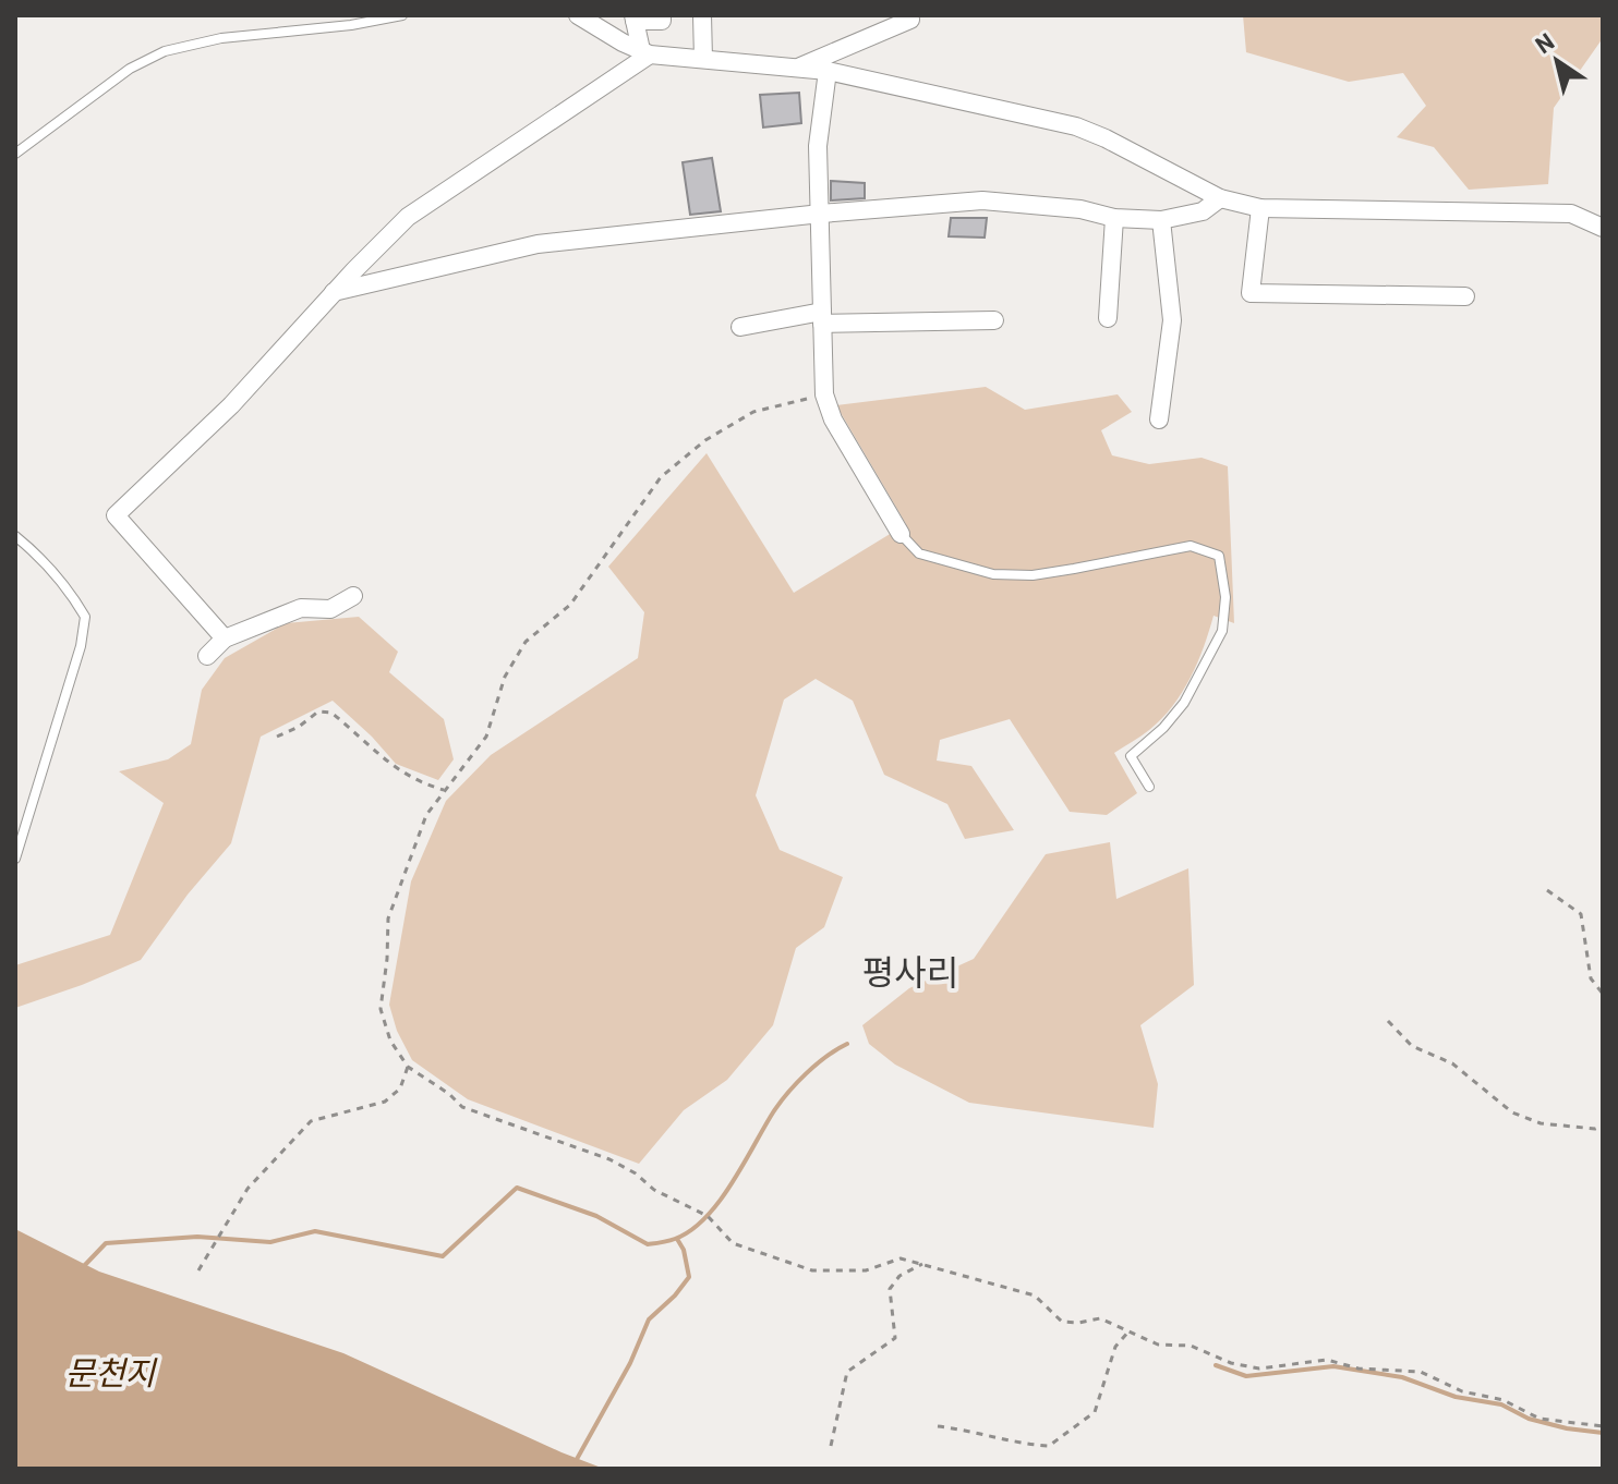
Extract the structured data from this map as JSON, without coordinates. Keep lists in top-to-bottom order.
{
  "districts": ["평사리"],
  "water": ["문천지"],
  "north": "top left"
}
